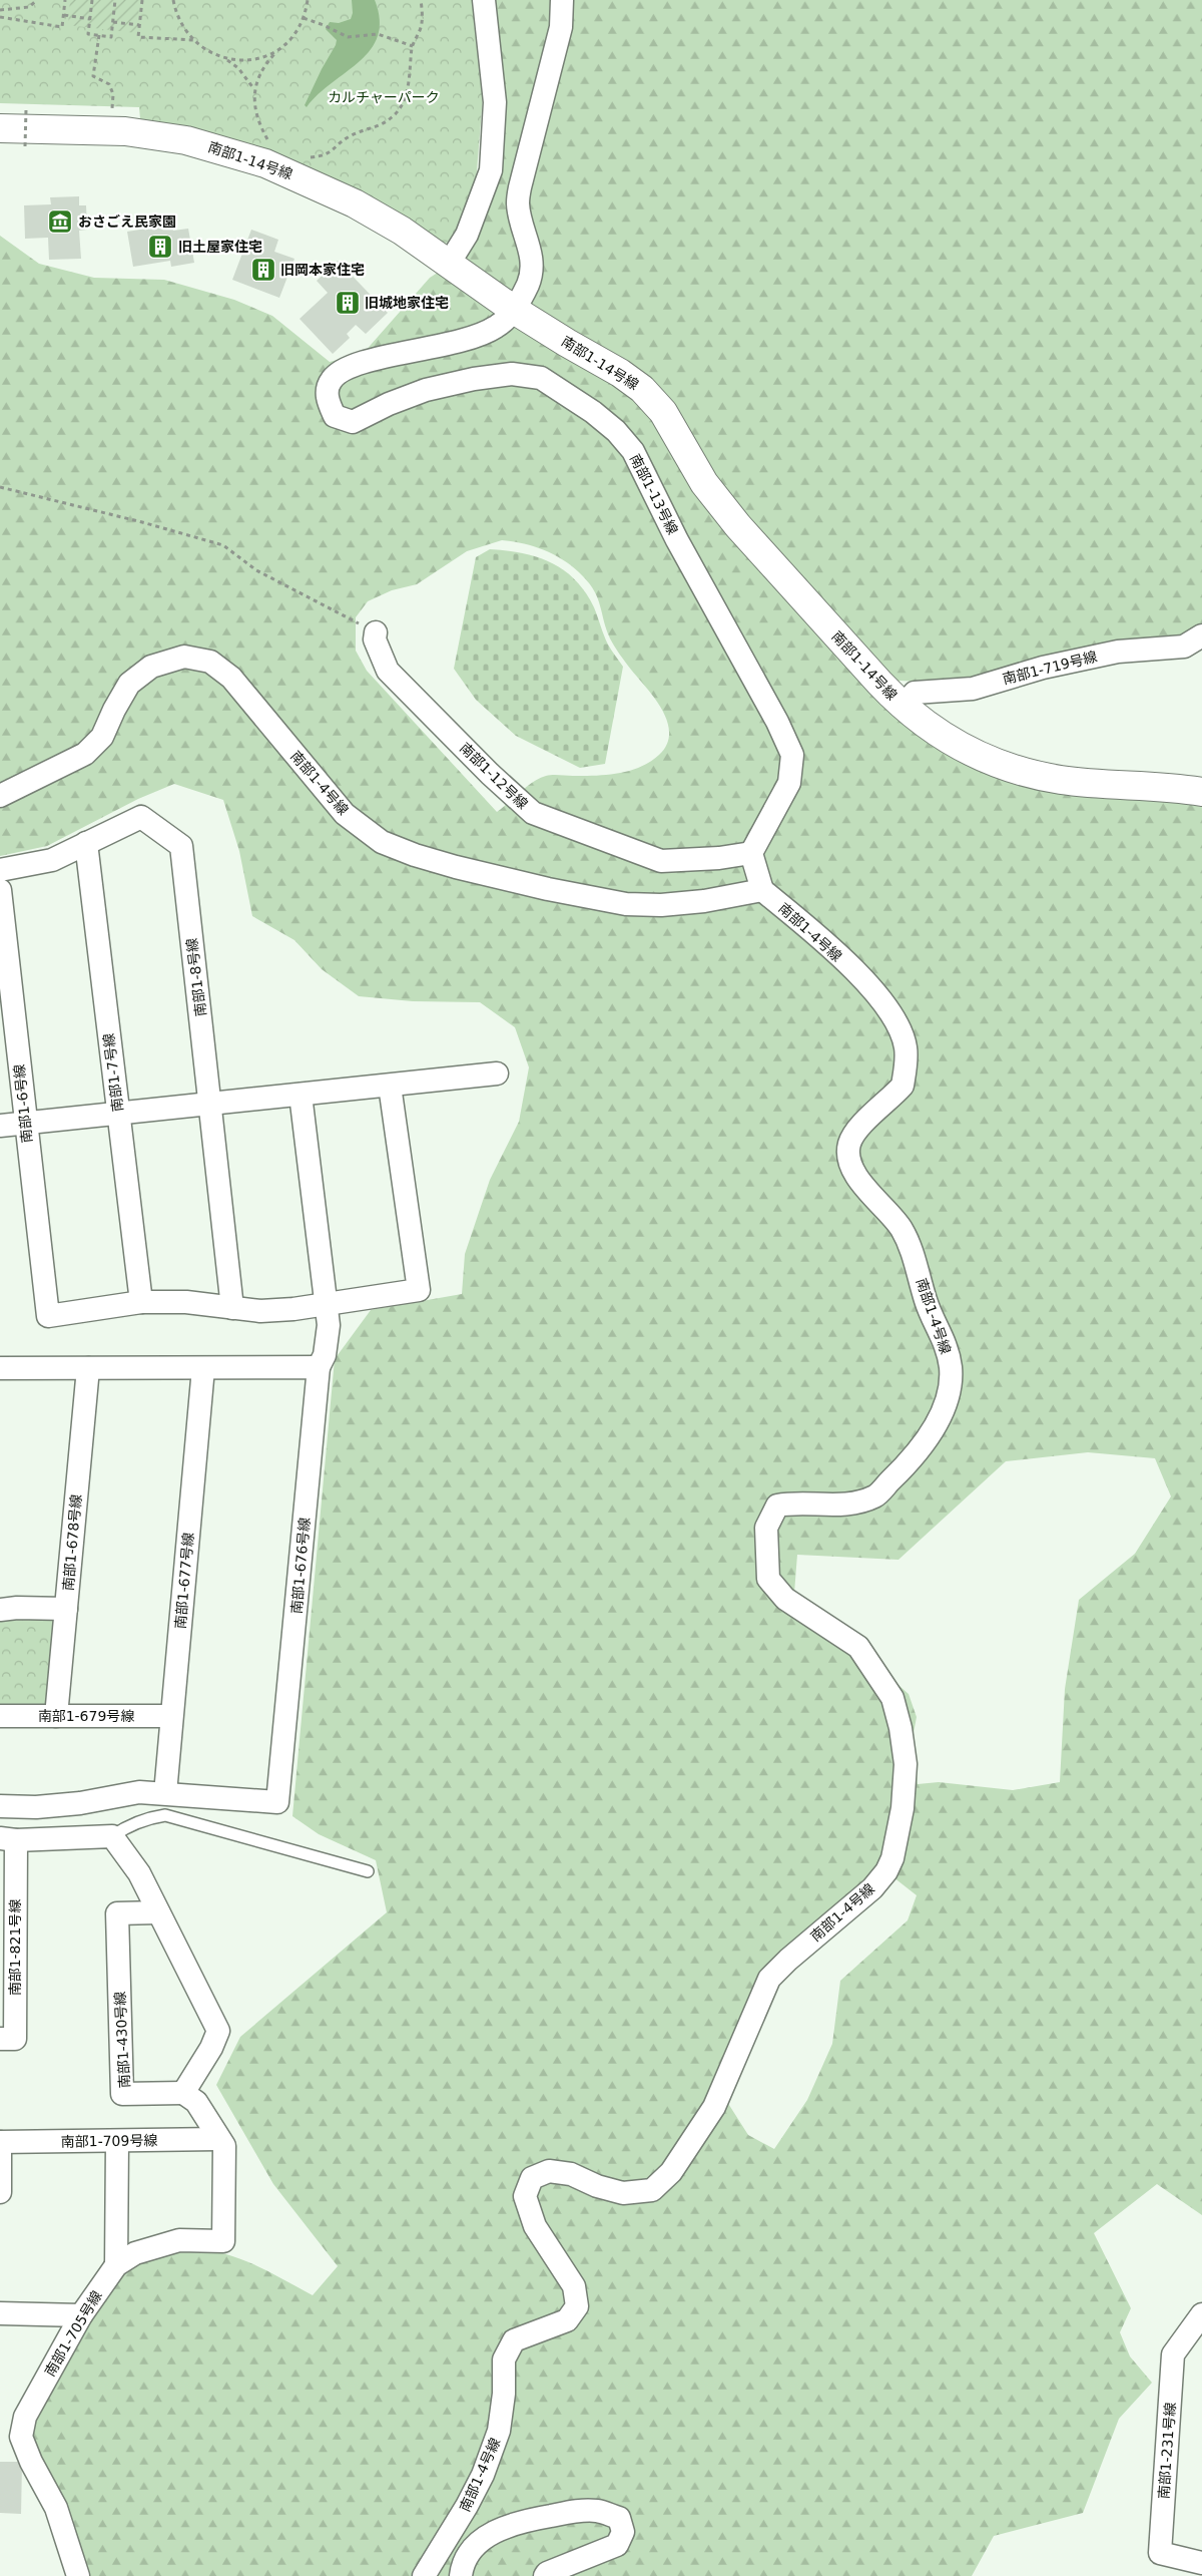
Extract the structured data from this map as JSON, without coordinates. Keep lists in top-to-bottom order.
{
  "streets": {
    "street": [
      "南部1-14号線",
      "南部1-13号線",
      "南部1-719号線",
      "南部1-12号線",
      "南部1-4号線",
      "南部1-8号線",
      "南部1-7号線",
      "南部1-6号線",
      "南部1-678号線",
      "南部1-676号線",
      "南部1-677号線",
      "南部1-679号線",
      "南部1-821号線",
      "南部1-430号線",
      "南部1-709号線",
      "南部1-705号線",
      "南部1-231号線"
    ]
  },
  "crossings": [
    ["南部1-14号線", "南部1-13号線"],
    ["南部1-14号線", "南部1-719号線"],
    ["南部1-13号線", "南部1-12号線"],
    ["南部1-8号線", "南部1-7号線"],
    ["南部1-7号線", "南部1-6号線"],
    ["南部1-678号線", "南部1-679号線"],
    ["南部1-676号線", "南部1-677号線"],
    ["南部1-677号線", "南部1-679号線"],
    ["南部1-430号線", "南部1-705号線"],
    ["南部1-709号線", "南部1-705号線"]
  ],
  "parks": ["カルチャーパーク"],
  "places": {
    "museum": ["おさごえ民家園"],
    "building": ["旧土屋家住宅", "旧岡本家住宅", "旧城地家住宅"]
  }
}
